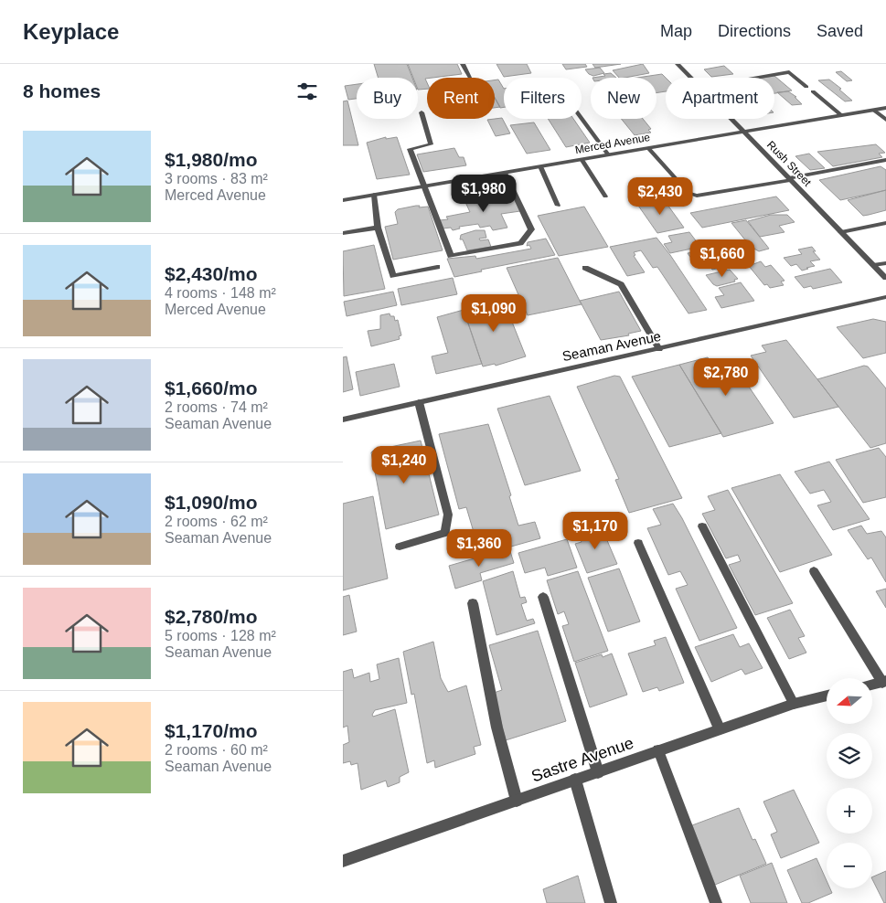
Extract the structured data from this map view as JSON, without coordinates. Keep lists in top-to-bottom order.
{
  "streets": {
    "street": [
      "Merced Avenue",
      "Rush Street",
      "Seaman Avenue",
      "Sastre Avenue"
    ]
  },
  "crossings": [
    ["Merced Avenue", "Rush Street"]
  ],
  "north": "left",
  "page": {
    "header": "Keyplace",
    "nav": ["Map", "Directions", "Saved"],
    "heading": "8 homes",
    "chip": [
      "Buy",
      "Rent",
      "Filters",
      "New",
      "Apartment"
    ],
    "list": [
      {
        "name": "$1,980/mo",
        "note": "3 rooms · 83 m² · Merced Avenue"
      },
      {
        "name": "$2,430/mo",
        "note": "4 rooms · 148 m² · Merced Avenue"
      },
      {
        "name": "$1,660/mo",
        "note": "2 rooms · 74 m² · Seaman Avenue"
      },
      {
        "name": "$1,090/mo",
        "note": "2 rooms · 62 m² · Seaman Avenue"
      },
      {
        "name": "$2,780/mo",
        "note": "5 rooms · 128 m² · Seaman Avenue"
      },
      {
        "name": "$1,170/mo",
        "note": "2 rooms · 60 m² · Seaman Avenue"
      }
    ],
    "price": [
      "$1,980",
      "$2,430",
      "$1,660",
      "$1,090",
      "$2,780",
      "$1,240",
      "$1,170",
      "$1,360"
    ],
    "map_buttons": ["+", "−"]
  }
}
